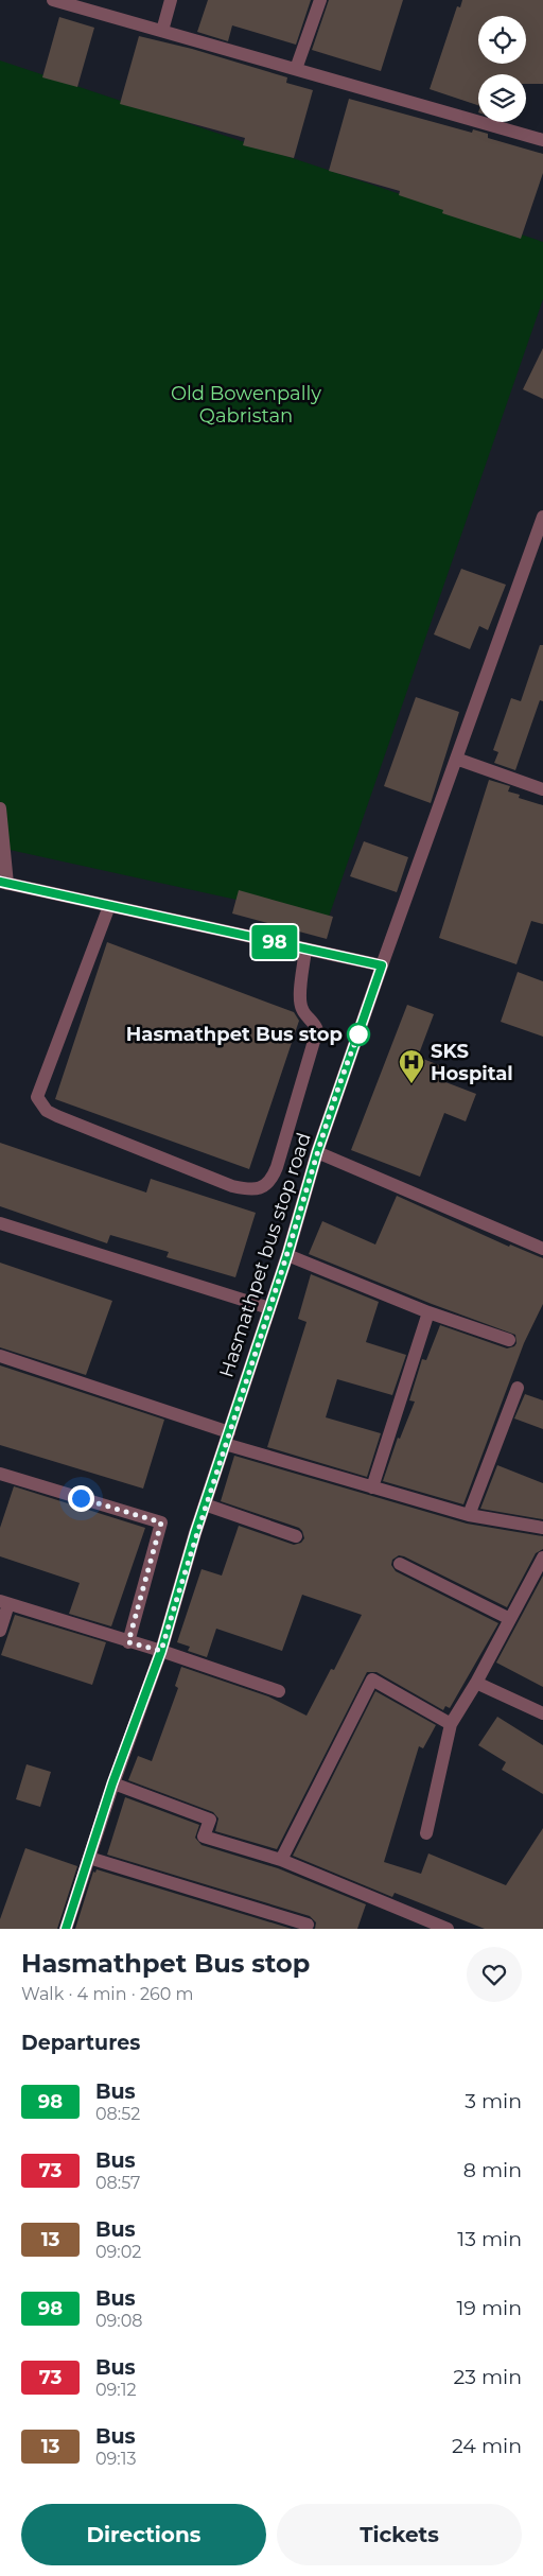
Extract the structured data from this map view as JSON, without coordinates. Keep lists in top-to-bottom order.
{
  "streets": {
    "street": ["Hasmathpet bus stop road"]
  },
  "parks": ["Old Bowenpally Qabristan"],
  "places": {
    "other": ["Hasmathpet Bus stop"],
    "hospital": ["SKS Hospital"]
  },
  "lines": ["bus line 98"],
  "page": {
    "on_map": "98",
    "heading": [
      ["Hasmathpet Bus stop", "Walk · 4 min · 260 m"],
      "Departures"
    ],
    "list": [
      {
        "mark": "98",
        "name": "Bus",
        "note": "08:52",
        "value": "3 min"
      },
      {
        "mark": "73",
        "name": "Bus",
        "note": "08:57",
        "value": "8 min"
      },
      {
        "mark": "13",
        "name": "Bus",
        "note": "09:02",
        "value": "13 min"
      },
      {
        "mark": "98",
        "name": "Bus",
        "note": "09:08",
        "value": "19 min"
      },
      {
        "mark": "73",
        "name": "Bus",
        "note": "09:12",
        "value": "23 min"
      },
      {
        "mark": "13",
        "name": "Bus",
        "note": "09:13",
        "value": "24 min"
      }
    ],
    "buttons": ["Directions", "Tickets"]
  }
}
